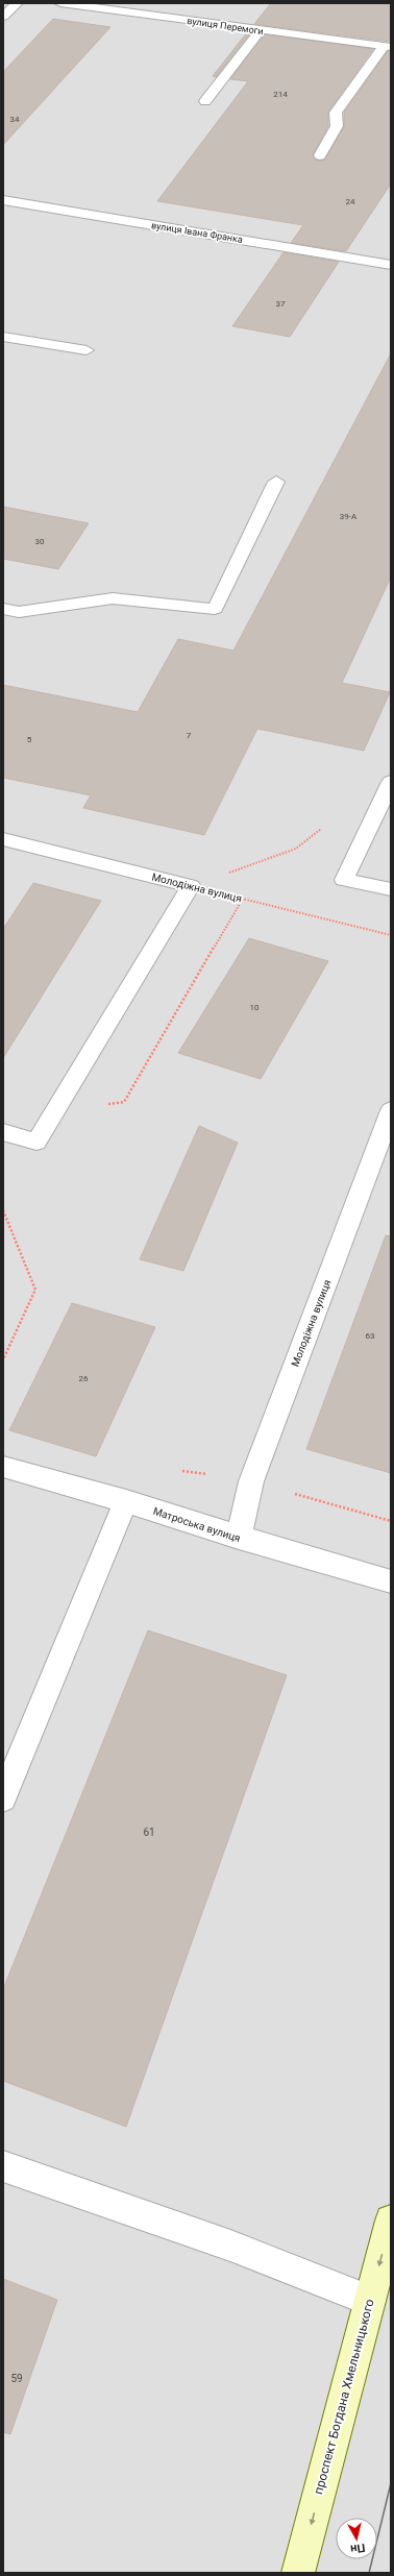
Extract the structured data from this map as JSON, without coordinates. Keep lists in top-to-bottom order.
{
  "streets": {
    "main road": ["проспект Богдана Хмельницького"],
    "street": [
      "вулиця Перемоги",
      "вулиця Івана Франка",
      "Молодіжна вулиця",
      "Матроська вулиця"
    ]
  },
  "crossings": [
    ["Молодіжна вулиця", "Матроська вулиця"]
  ],
  "one_way": ["проспект Богдана Хмельницького"],
  "house_numbers": [
    "214",
    "34",
    "24",
    "37",
    "39-А",
    "30",
    "7",
    "5",
    "10",
    "63",
    "26",
    "61",
    "59"
  ],
  "north": "bottom"
}
